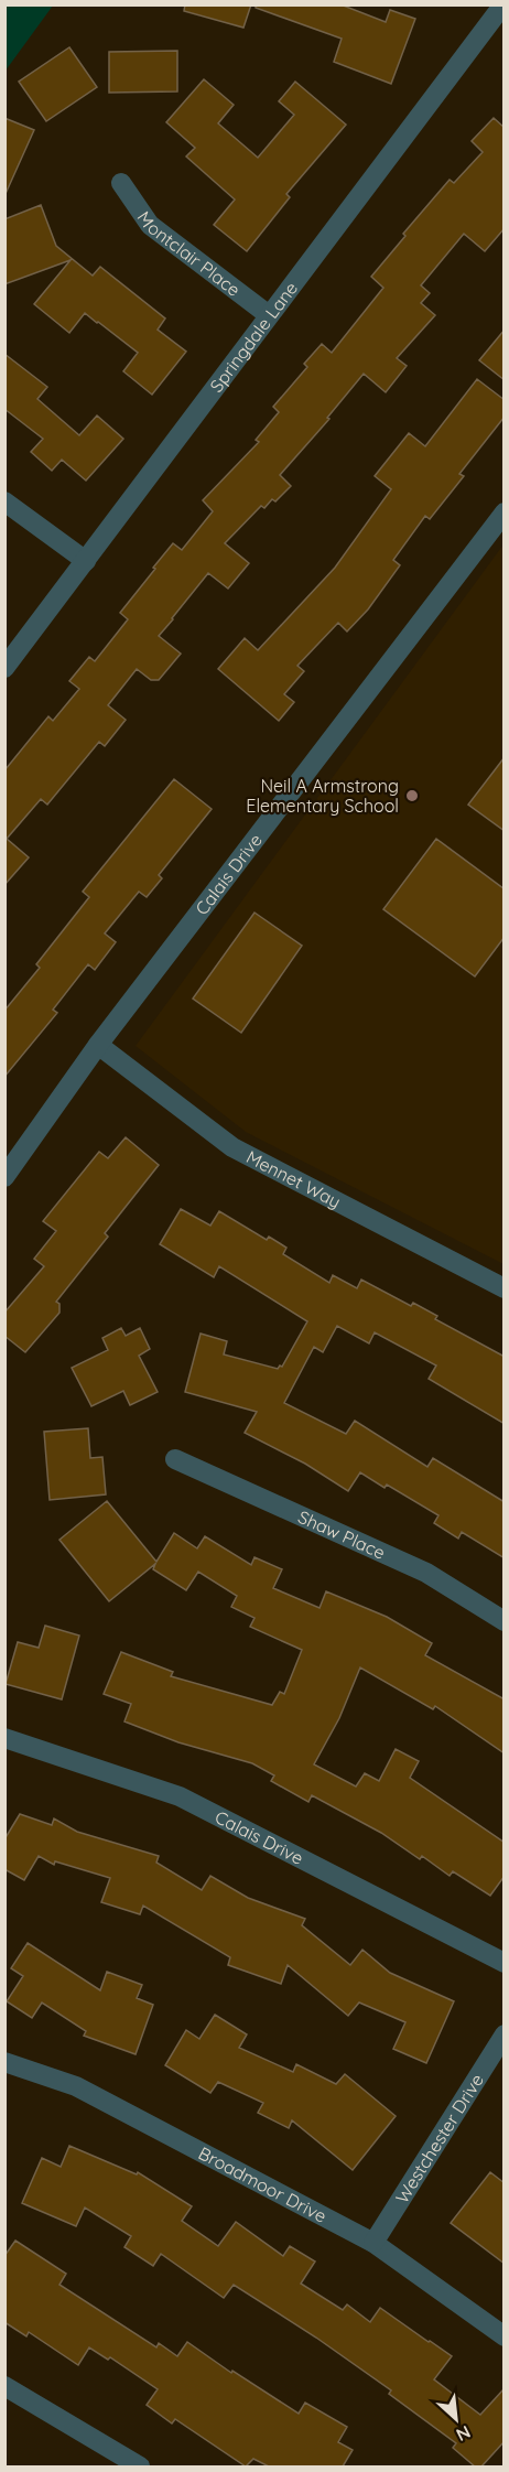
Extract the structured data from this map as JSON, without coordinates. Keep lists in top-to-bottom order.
{
  "streets": {
    "street": [
      "Montclair Place",
      "Springdale Lane",
      "Calais Drive",
      "Mennet Way",
      "Shaw Place",
      "Westchester Drive",
      "Broadmoor Drive"
    ]
  },
  "crossings": [
    ["Montclair Place", "Springdale Lane"],
    ["Calais Drive", "Mennet Way"],
    ["Westchester Drive", "Broadmoor Drive"]
  ],
  "places": ["Neil A Armstrong Elementary School"],
  "north": "bottom right"
}
